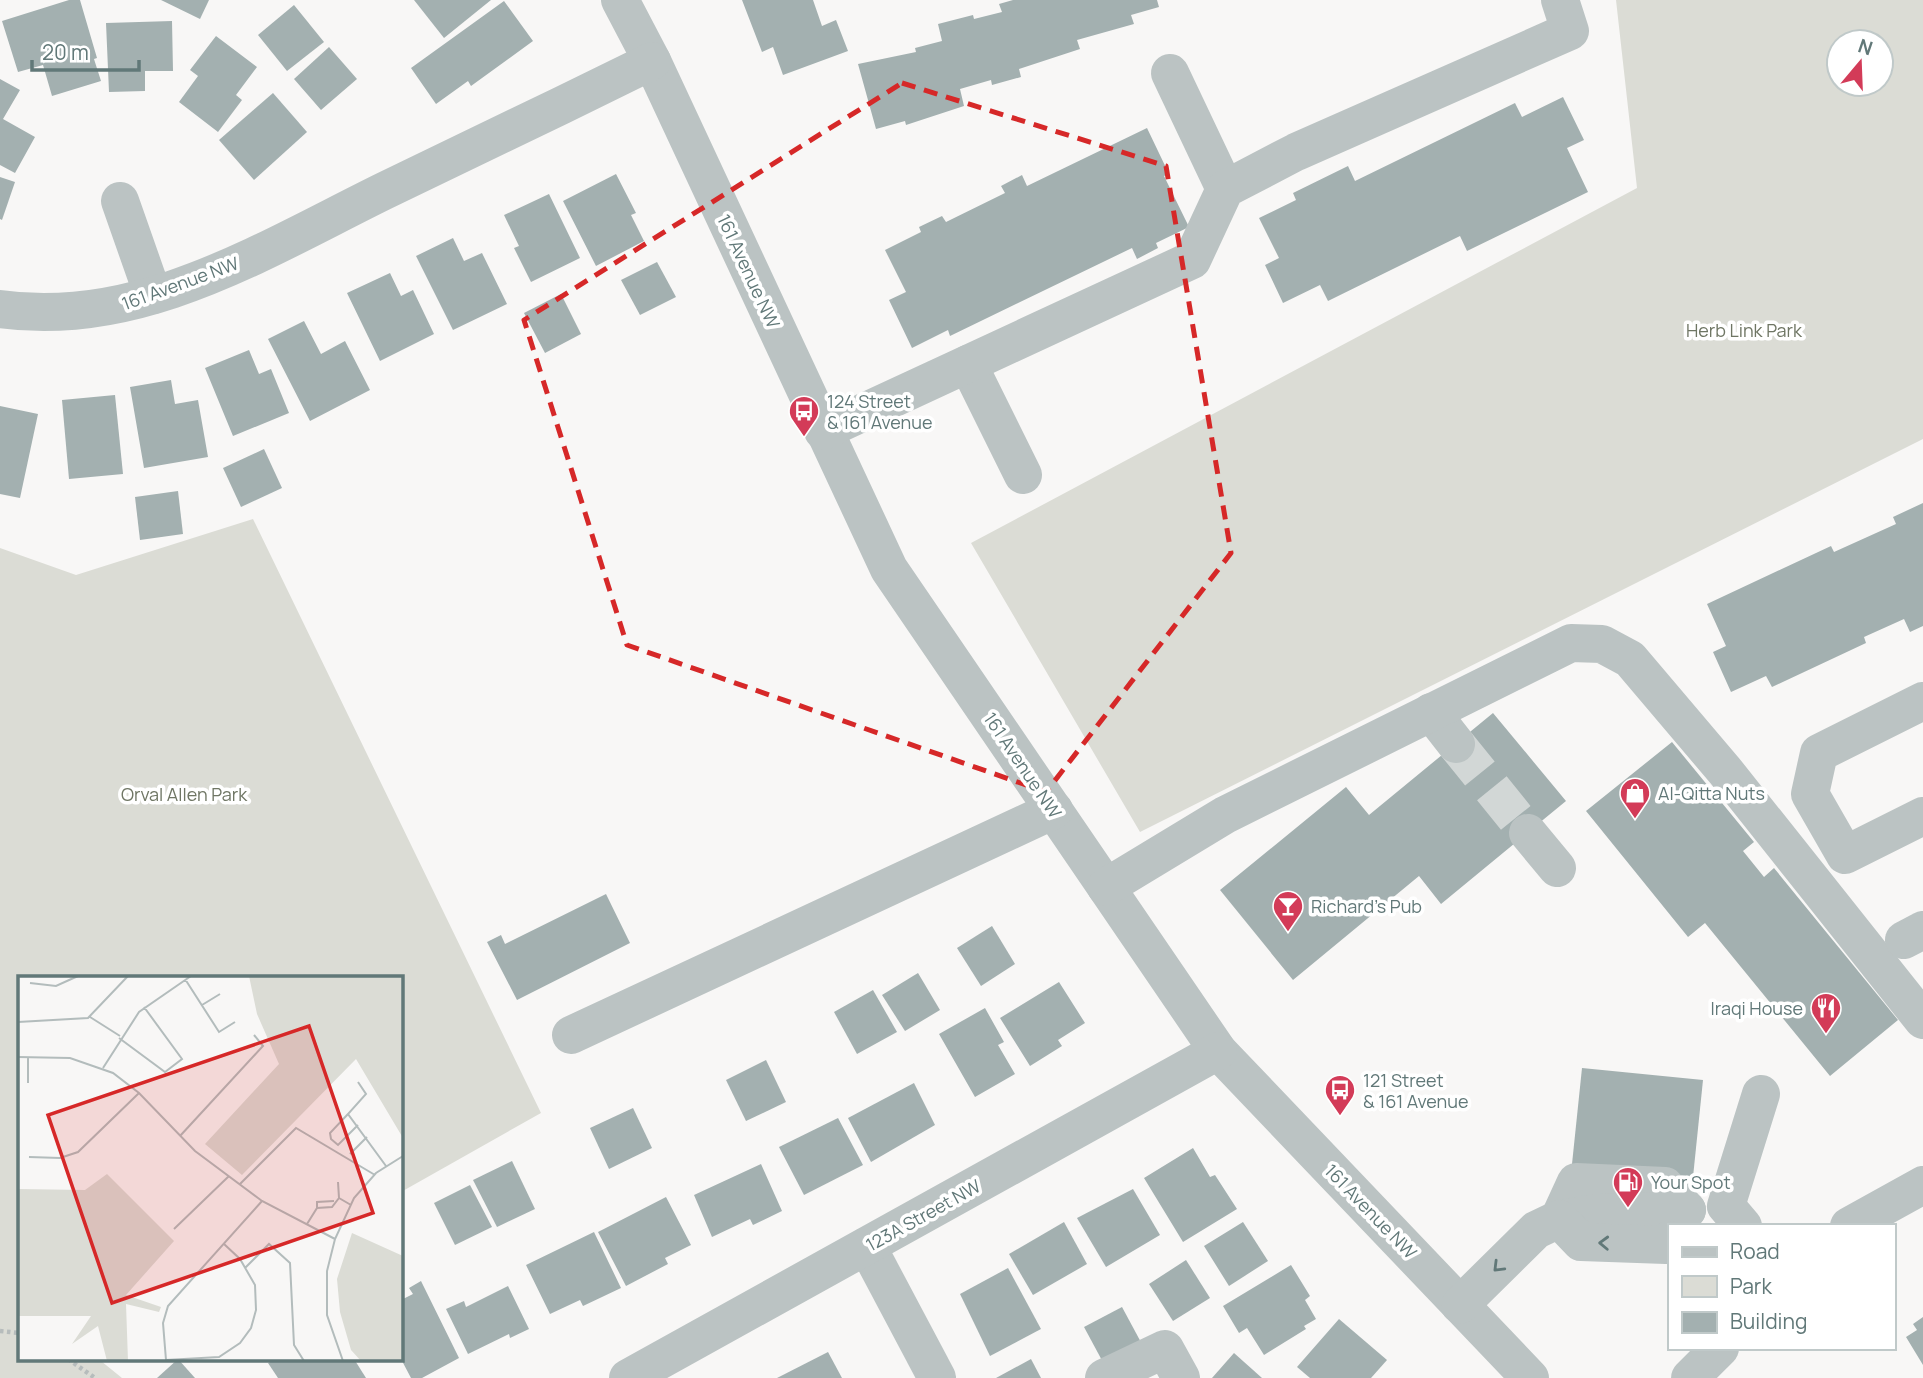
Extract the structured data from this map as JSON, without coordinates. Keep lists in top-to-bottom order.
{
  "streets": {
    "street": ["161 Avenue NW", "123A Street NW"]
  },
  "crossings": [
    ["161 Avenue NW", "123A Street NW"]
  ],
  "parks": ["Herb Link Park", "Orval Allen Park"],
  "places": {
    "bus stop": ["124 Street & 161 Avenue", "121 Street & 161 Avenue"],
    "shop": ["Al-Qitta Nuts"],
    "bar": ["Richard's Pub"],
    "restaurant": ["Iraqi House"],
    "fuel station": ["Your Spot"]
  },
  "legend": ["Road", "Park", "Building"],
  "scale_bar": "20 m",
  "north": "top"
}
